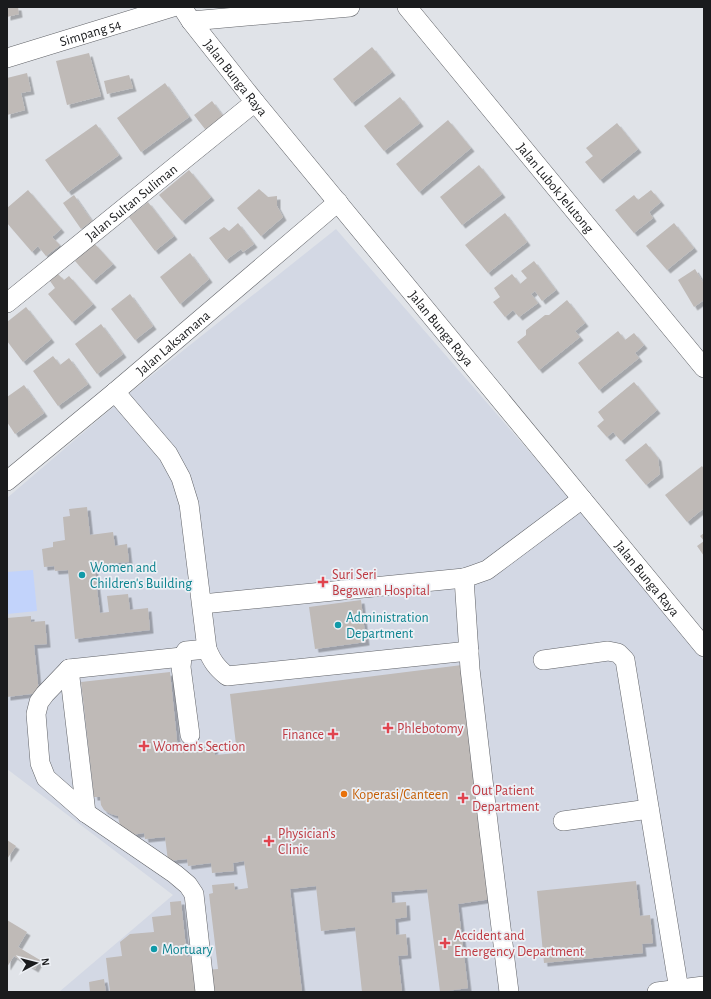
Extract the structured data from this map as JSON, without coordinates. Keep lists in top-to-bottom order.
{
  "streets": {
    "street": [
      "Simpang 54",
      "Jalan Bunga Raya",
      "Jalan Lubok Jelutong",
      "Jalan Sultan Suliman",
      "Jalan Laksamana"
    ]
  },
  "crossings": [
    ["Jalan Bunga Raya", "Jalan Sultan Suliman"],
    ["Jalan Bunga Raya", "Jalan Laksamana"]
  ],
  "places": {
    "other": [
      "Women and Children's Building",
      "Administration Department",
      "Koperasi/Canteen",
      "Mortuary"
    ],
    "health": [
      "Suri Seri Begawan Hospital",
      "Phlebotomy",
      "Finance",
      "Women's Section",
      "Out Patient Department",
      "Physician's Clinic",
      "Accident and Emergency Department"
    ]
  },
  "north": "right"
}
